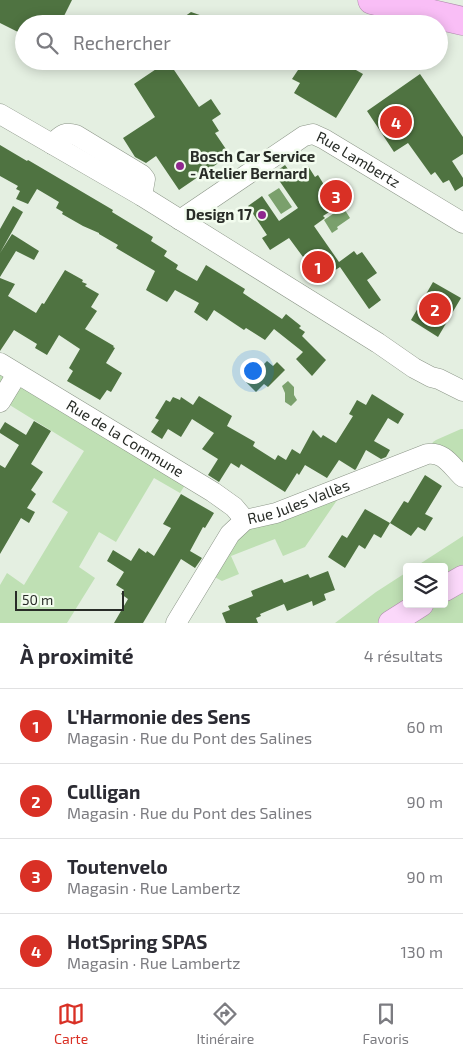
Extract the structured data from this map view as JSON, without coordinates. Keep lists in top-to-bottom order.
{
  "streets": {
    "street": ["Rue Lambertz", "Rue de la Commune", "Rue Jules Vallès"]
  },
  "crossings": [
    ["Rue de la Commune", "Rue Jules Vallès"]
  ],
  "places": ["Bosch Car Service - Atelier Bernard", "Design 17"],
  "scale_bar": "50 m",
  "page": {
    "search": "Rechercher",
    "pins": [
      "4",
      "3",
      "1",
      "2"
    ],
    "scale": "50 m",
    "heading": ["À proximité", "4 résultats"],
    "list": [
      {
        "mark": "1",
        "name": "L'Harmonie des Sens",
        "note": "Magasin · Rue du Pont des Salines",
        "value": "60 m"
      },
      {
        "mark": "2",
        "name": "Culligan",
        "note": "Magasin · Rue du Pont des Salines",
        "value": "90 m"
      },
      {
        "mark": "3",
        "name": "Toutenvelo",
        "note": "Magasin · Rue Lambertz",
        "value": "90 m"
      },
      {
        "mark": "4",
        "name": "HotSpring SPAS",
        "note": "Magasin · Rue Lambertz",
        "value": "130 m"
      }
    ],
    "nav": ["Carte", "Itinéraire", "Favoris"]
  }
}
